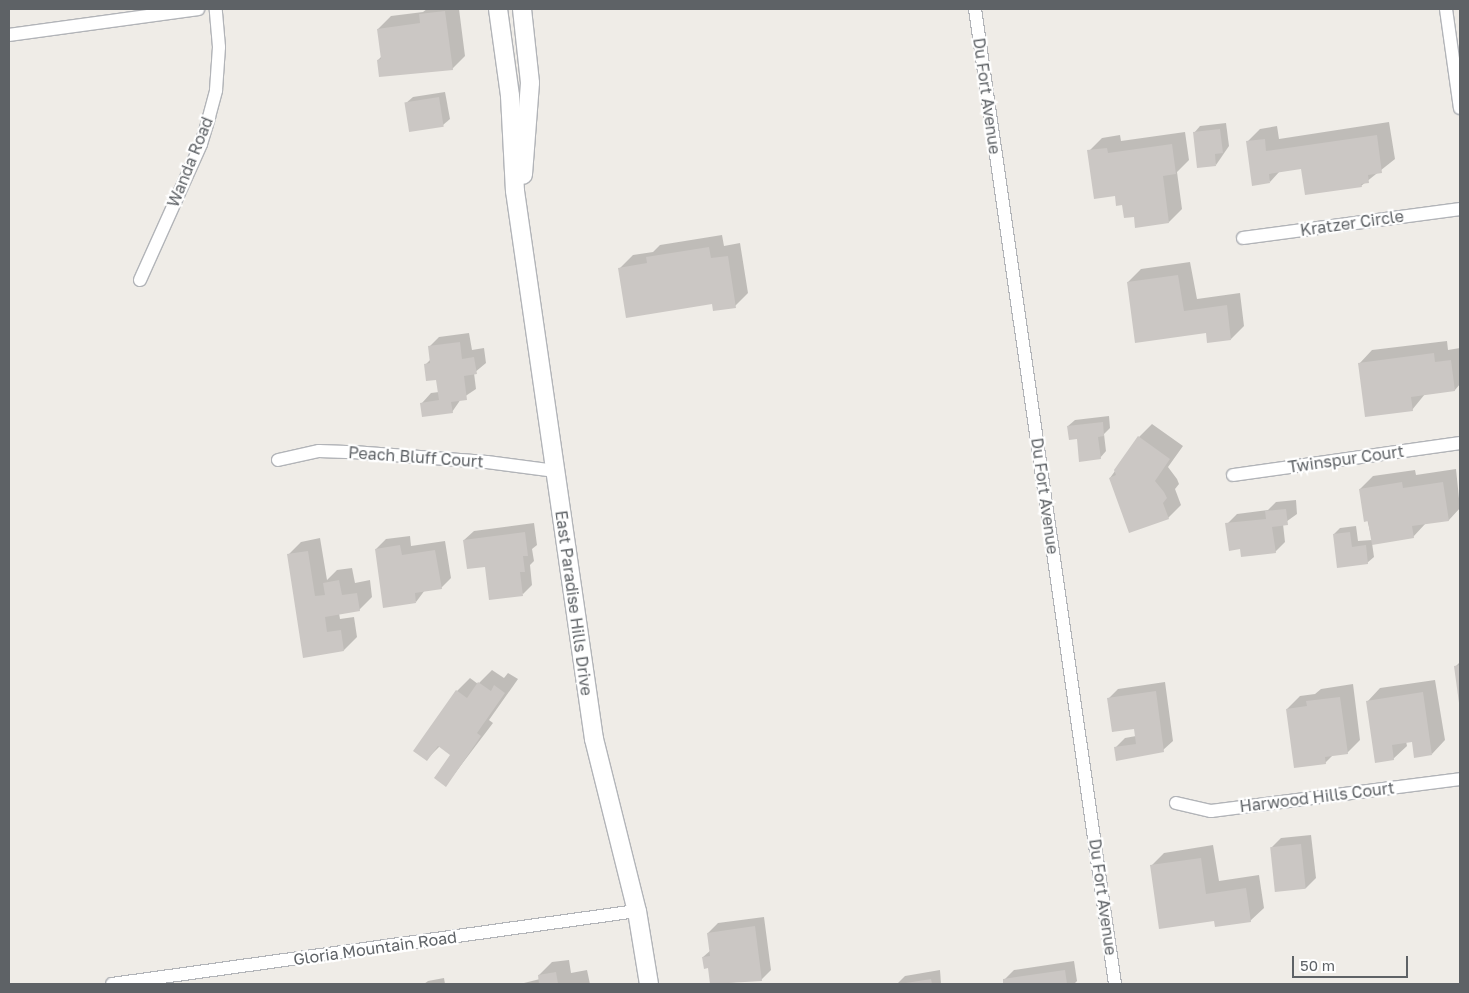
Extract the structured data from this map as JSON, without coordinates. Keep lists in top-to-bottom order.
{
  "streets": {
    "main road": ["East Paradise Hills Drive"],
    "street": [
      "Du Fort Avenue",
      "Wanda Road",
      "Kratzer Circle",
      "Peach Bluff Court",
      "Twinspur Court",
      "Harwood Hills Court",
      "Gloria Mountain Road"
    ]
  },
  "crossings": [
    ["Peach Bluff Court", "East Paradise Hills Drive"],
    ["East Paradise Hills Drive", "Gloria Mountain Road"]
  ],
  "scale_bar": "50 m"
}
